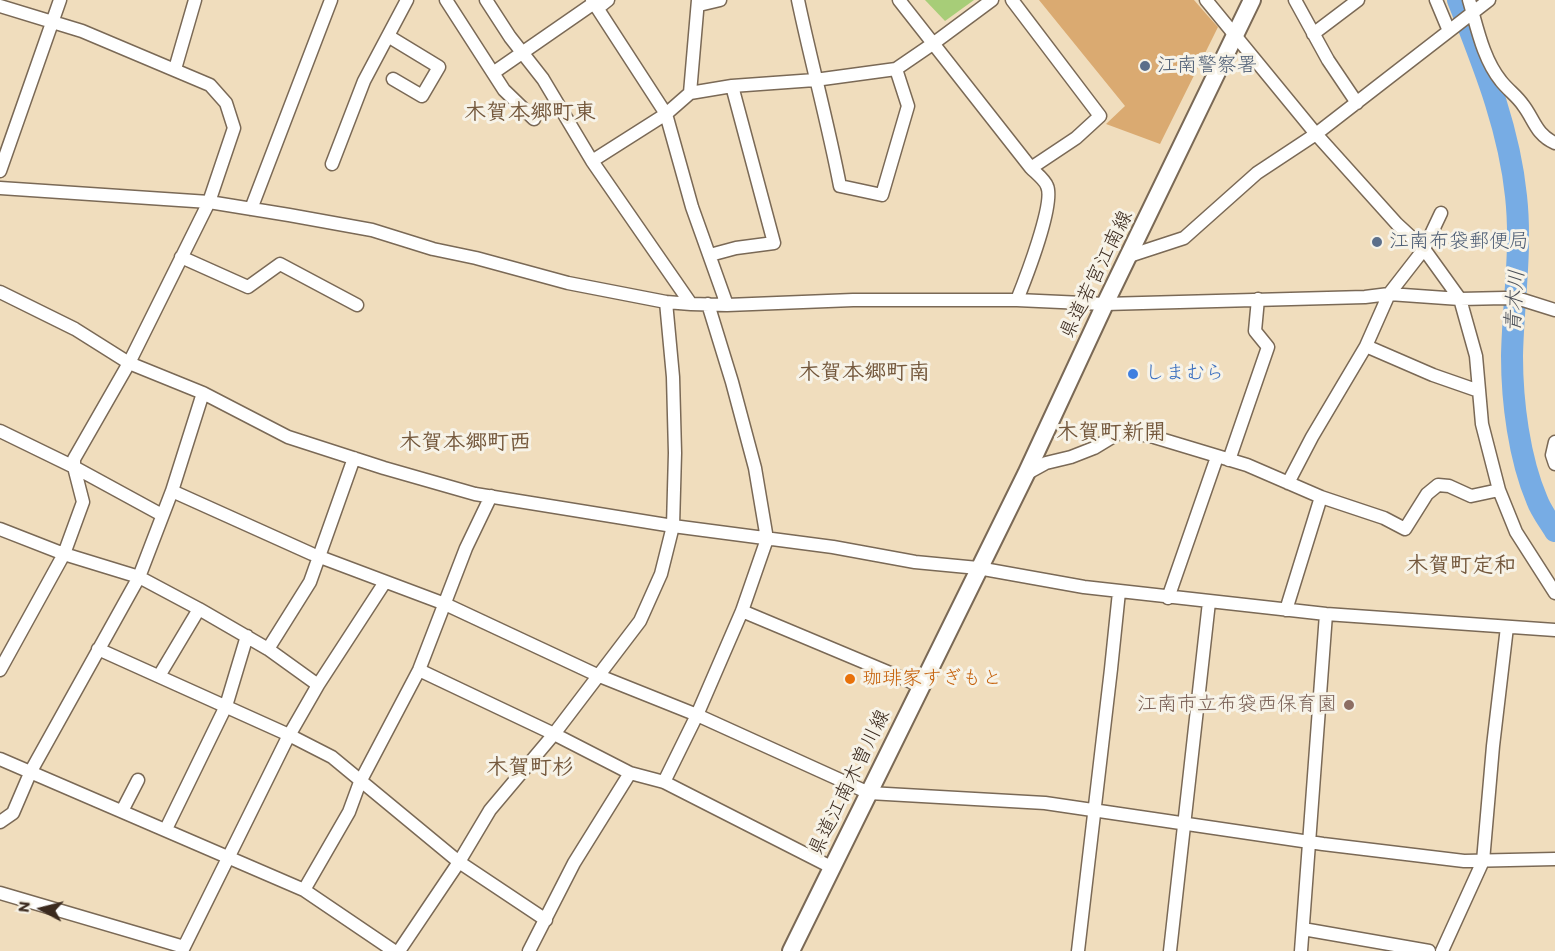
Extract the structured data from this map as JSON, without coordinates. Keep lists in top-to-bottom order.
{
  "streets": {
    "main road": ["県道若宮江南線", "県道江南木曽川線"]
  },
  "crossings": [
    ["県道若宮江南線", "県道江南木曽川線"]
  ],
  "districts": [
    "木賀本郷町東",
    "木賀本郷町南",
    "木賀町新開",
    "木賀本郷町西",
    "木賀町定和",
    "木賀町杉"
  ],
  "water": ["青木川"],
  "places": [
    "江南警察署",
    "江南布袋郵便局",
    "しまむら",
    "珈琲家すぎもと",
    "江南市立布袋西保育園"
  ],
  "north": "left"
}
